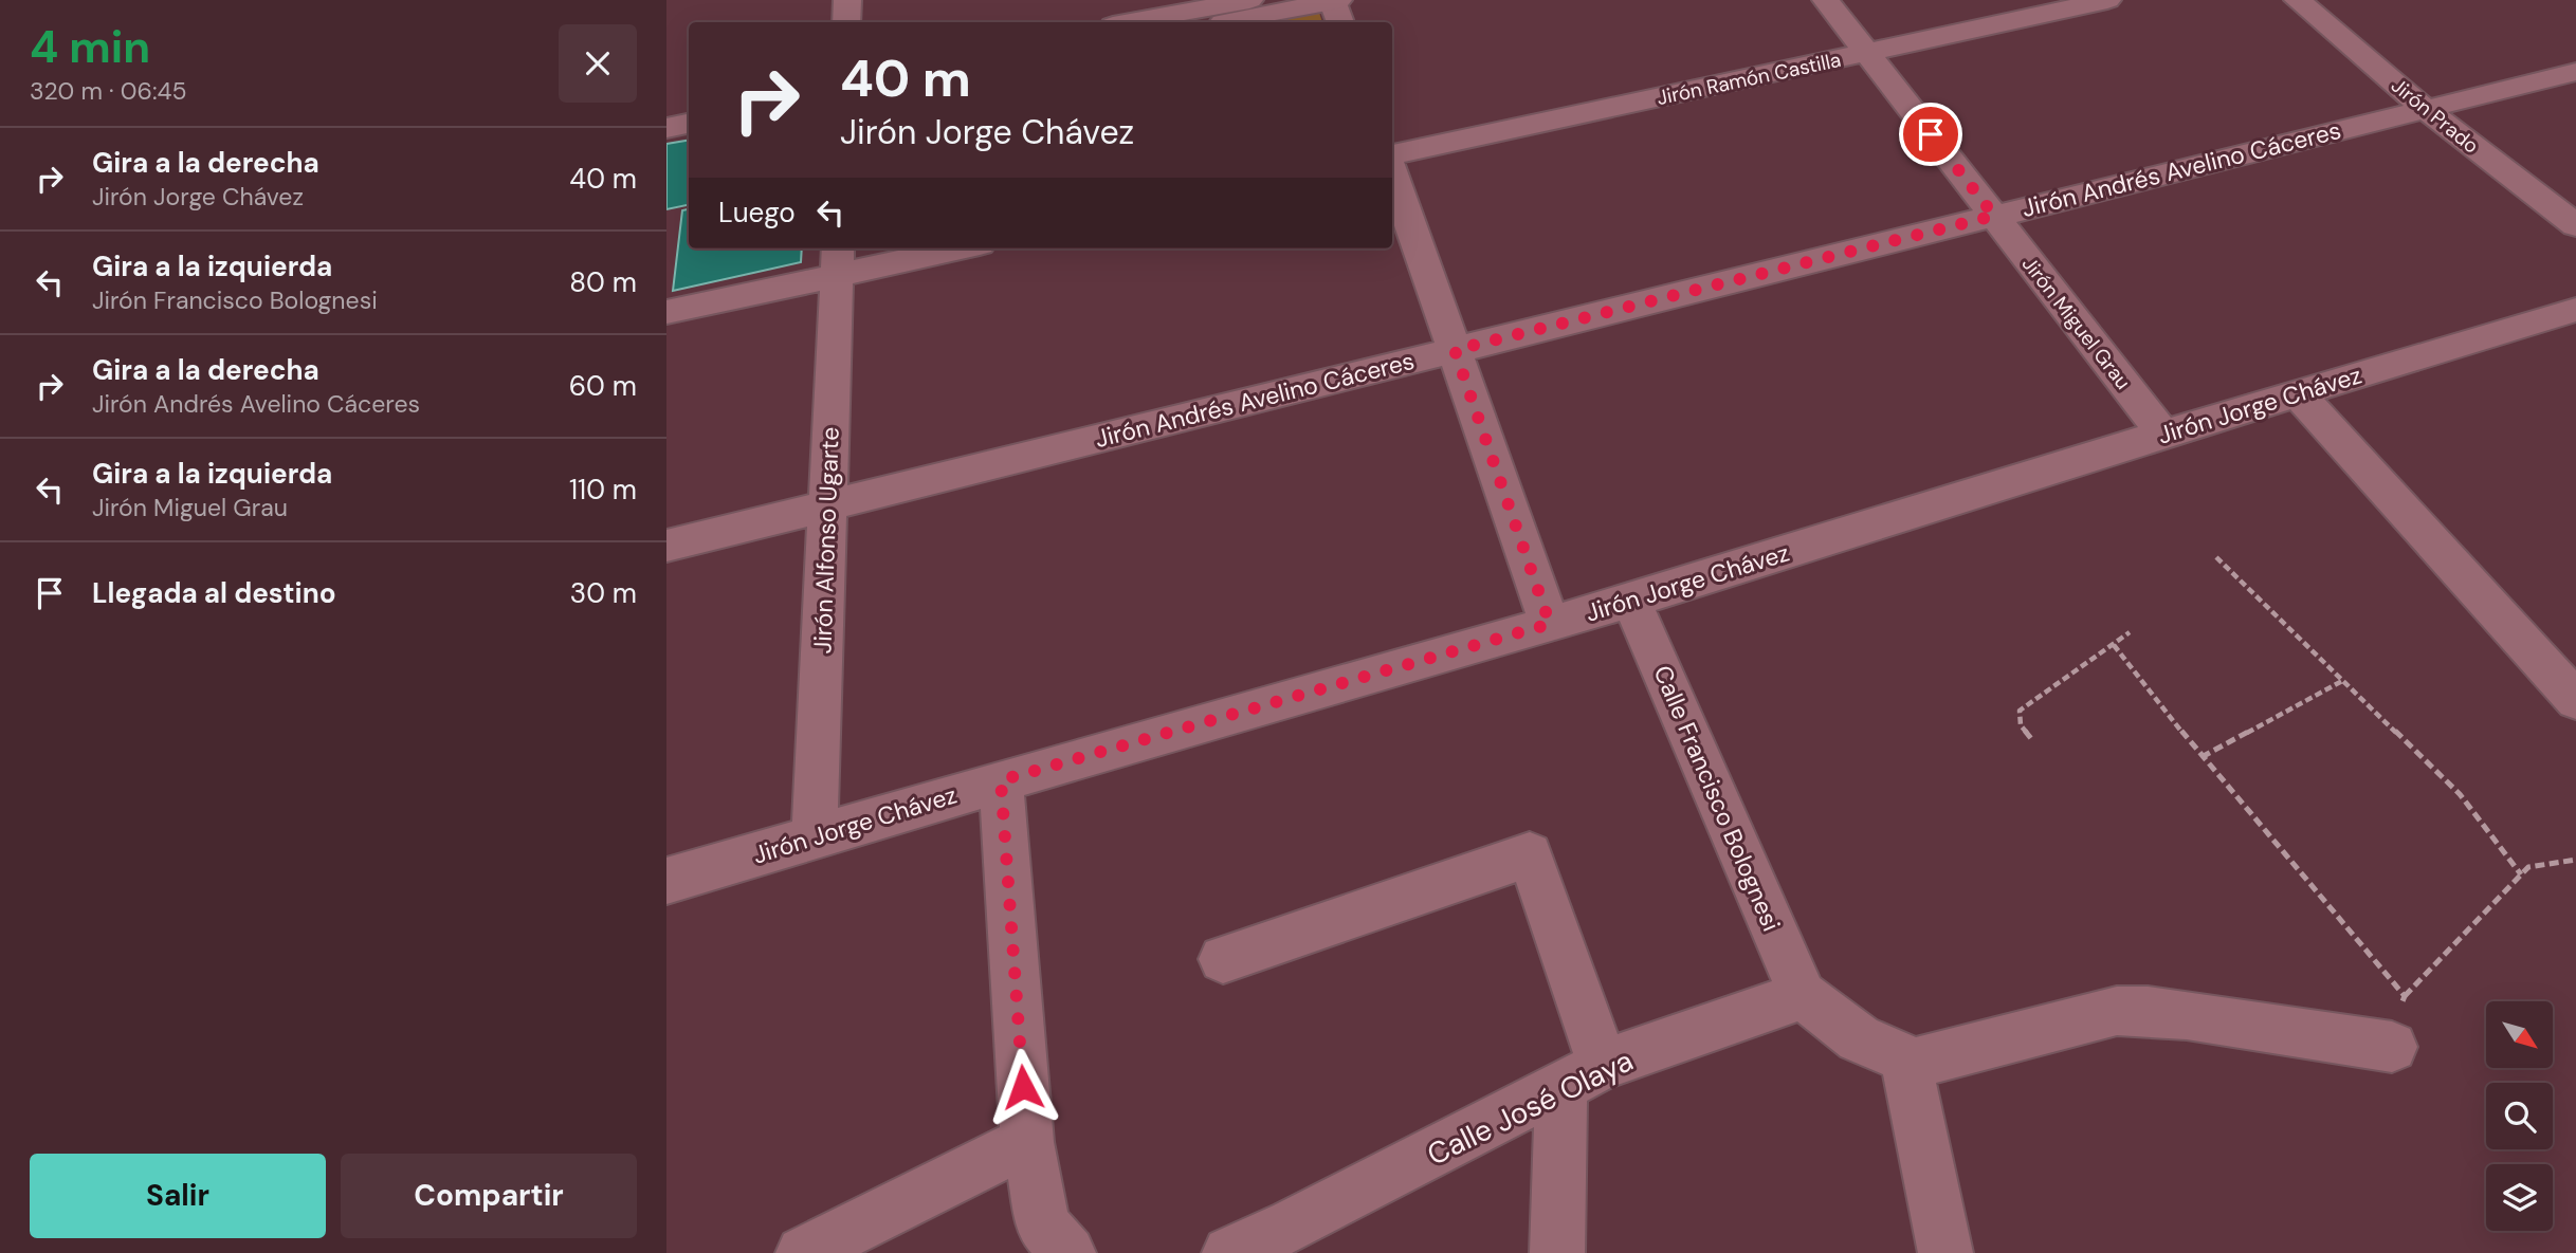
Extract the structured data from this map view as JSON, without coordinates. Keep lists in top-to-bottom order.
{
  "streets": {
    "street": [
      "Jirón Ramón Castilla",
      "Jirón Prado",
      "Jirón Andrés Avelino Cáceres",
      "Jirón Miguel Grau",
      "Jirón Jorge Chávez",
      "Jirón Alfonso Ugarte",
      "Calle Francisco Bolognesi",
      "Calle José Olaya"
    ]
  },
  "crossings": [
    ["Jirón Ramón Castilla", "Jirón Miguel Grau"],
    ["Jirón Prado", "Jirón Andrés Avelino Cáceres"],
    ["Jirón Andrés Avelino Cáceres", "Jirón Miguel Grau"],
    ["Jirón Andrés Avelino Cáceres", "Jirón Alfonso Ugarte"],
    ["Jirón Miguel Grau", "Jirón Jorge Chávez"],
    ["Jirón Jorge Chávez", "Jirón Alfonso Ugarte"],
    ["Jirón Jorge Chávez", "Calle Francisco Bolognesi"],
    ["Calle Francisco Bolognesi", "Calle José Olaya"]
  ],
  "north": "bottom right",
  "page": {
    "heading": ["4 min", "320 m · 06:45"],
    "turn": ["40 m", "Jirón Jorge Chávez"],
    "list": [
      {
        "name": "Gira a la derecha",
        "note": "Jirón Jorge Chávez",
        "value": "40 m"
      },
      {
        "name": "Gira a la izquierda",
        "note": "Jirón Francisco Bolognesi",
        "value": "80 m"
      },
      {
        "name": "Gira a la derecha",
        "note": "Jirón Andrés Avelino Cáceres",
        "value": "60 m"
      },
      {
        "name": "Gira a la izquierda",
        "note": "Jirón Miguel Grau",
        "value": "110 m"
      },
      {
        "name": "Llegada al destino",
        "value": "30 m"
      }
    ],
    "then": "Luego",
    "buttons": ["Salir", "Compartir"]
  }
}
